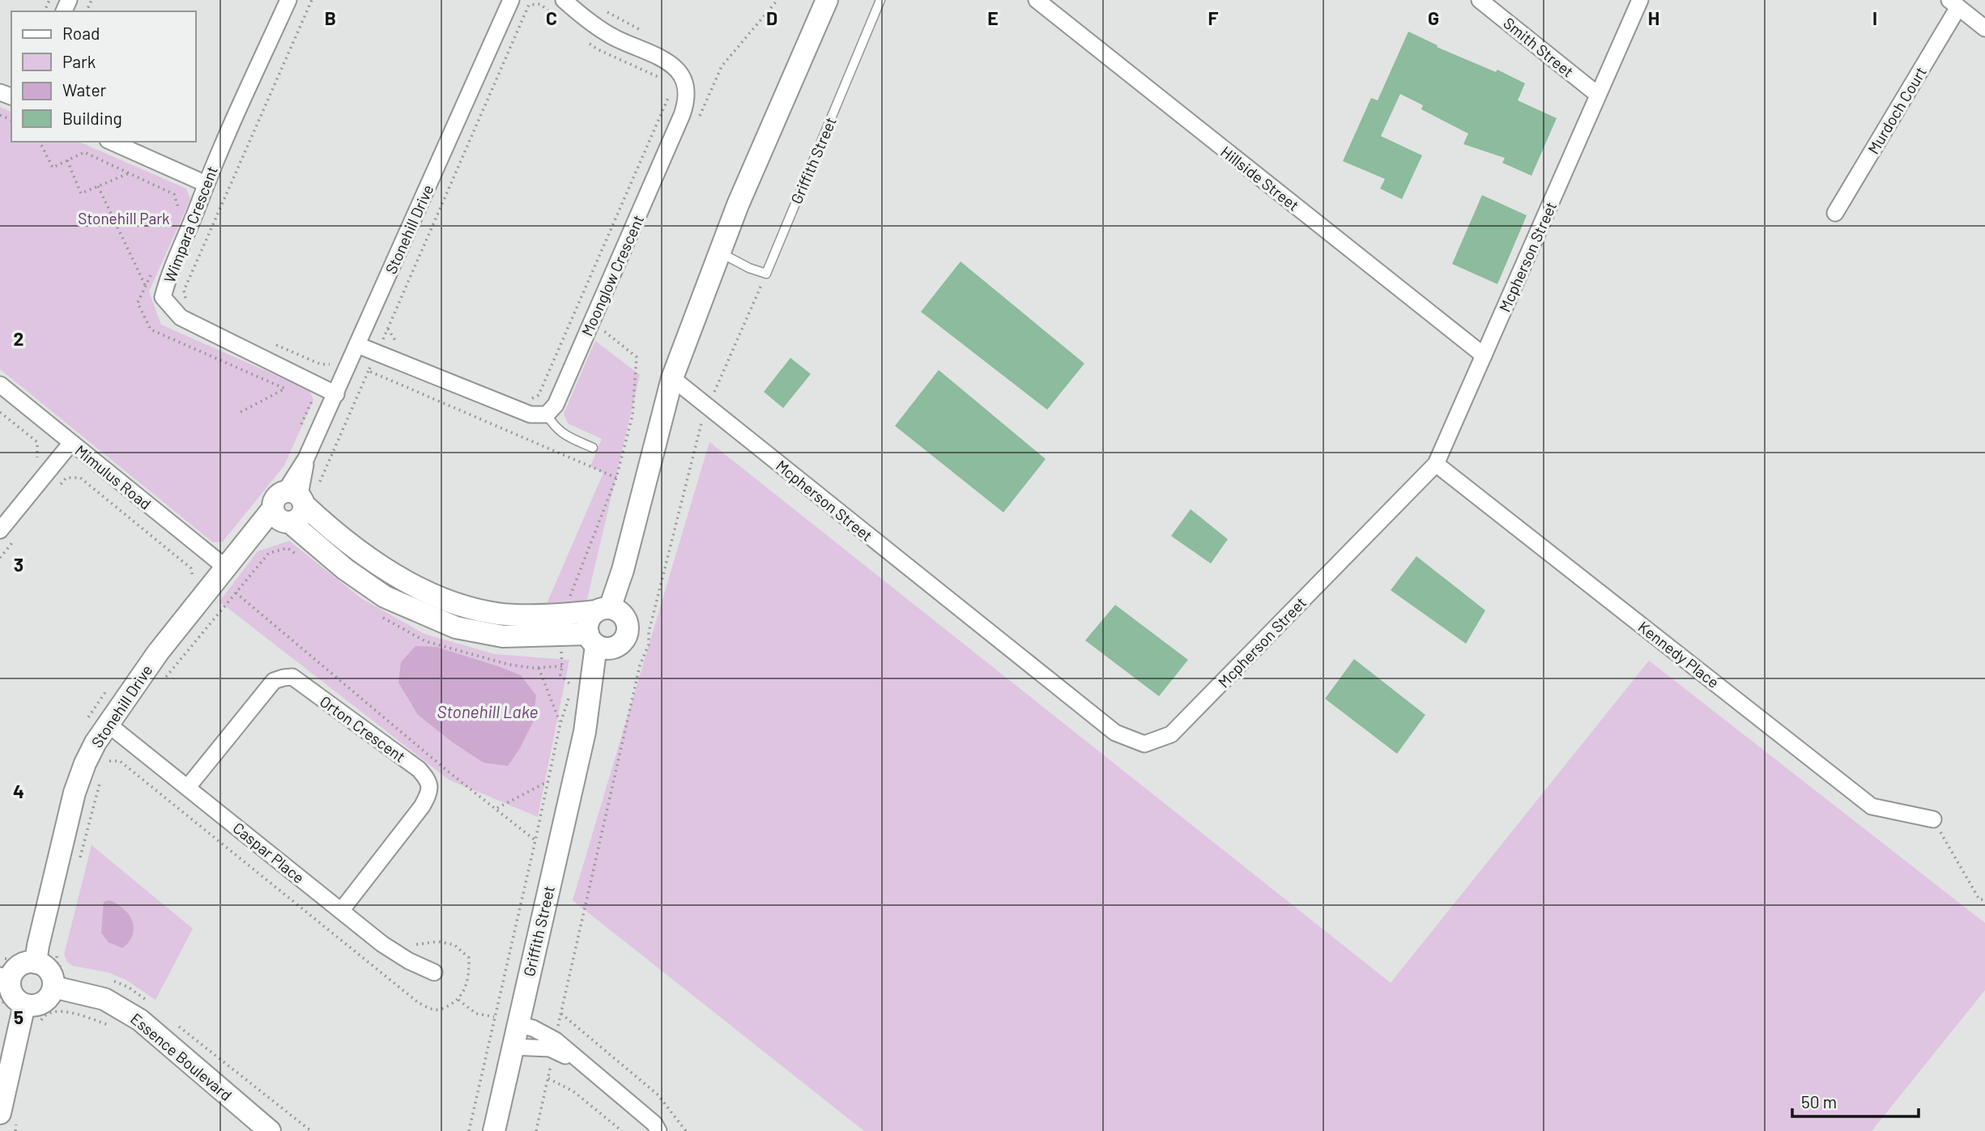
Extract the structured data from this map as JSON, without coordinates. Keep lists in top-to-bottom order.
{
  "streets": {
    "street": [
      "Smith Street",
      "Murdoch Court",
      "Griffith Street",
      "Hillside Street",
      "Wimpara Crescent",
      "Stonehill Drive",
      "Mcpherson Street",
      "Moonglow Crescent",
      "Mimulus Road",
      "Kennedy Place",
      "Orton Crescent",
      "Caspar Place",
      "Essence Boulevard"
    ]
  },
  "crossings": [
    ["Smith Street", "Mcpherson Street"],
    ["Hillside Street", "Mcpherson Street"],
    ["Wimpara Crescent", "Stonehill Drive"],
    ["Stonehill Drive", "Mimulus Road"],
    ["Stonehill Drive", "Caspar Place"],
    ["Stonehill Drive", "Essence Boulevard"],
    ["Mcpherson Street", "Kennedy Place"],
    ["Orton Crescent", "Caspar Place"]
  ],
  "water": ["Stonehill Lake"],
  "parks": ["Stonehill Park"],
  "legend": [
    "Road",
    "Park",
    "Water",
    "Building"
  ],
  "scale_bar": "50 m",
  "grid": {
    "columns": [
      "B",
      "C",
      "D",
      "E",
      "F",
      "G",
      "H",
      "I"
    ],
    "rows": [
      "2",
      "3",
      "4",
      "5"
    ]
  }
}
